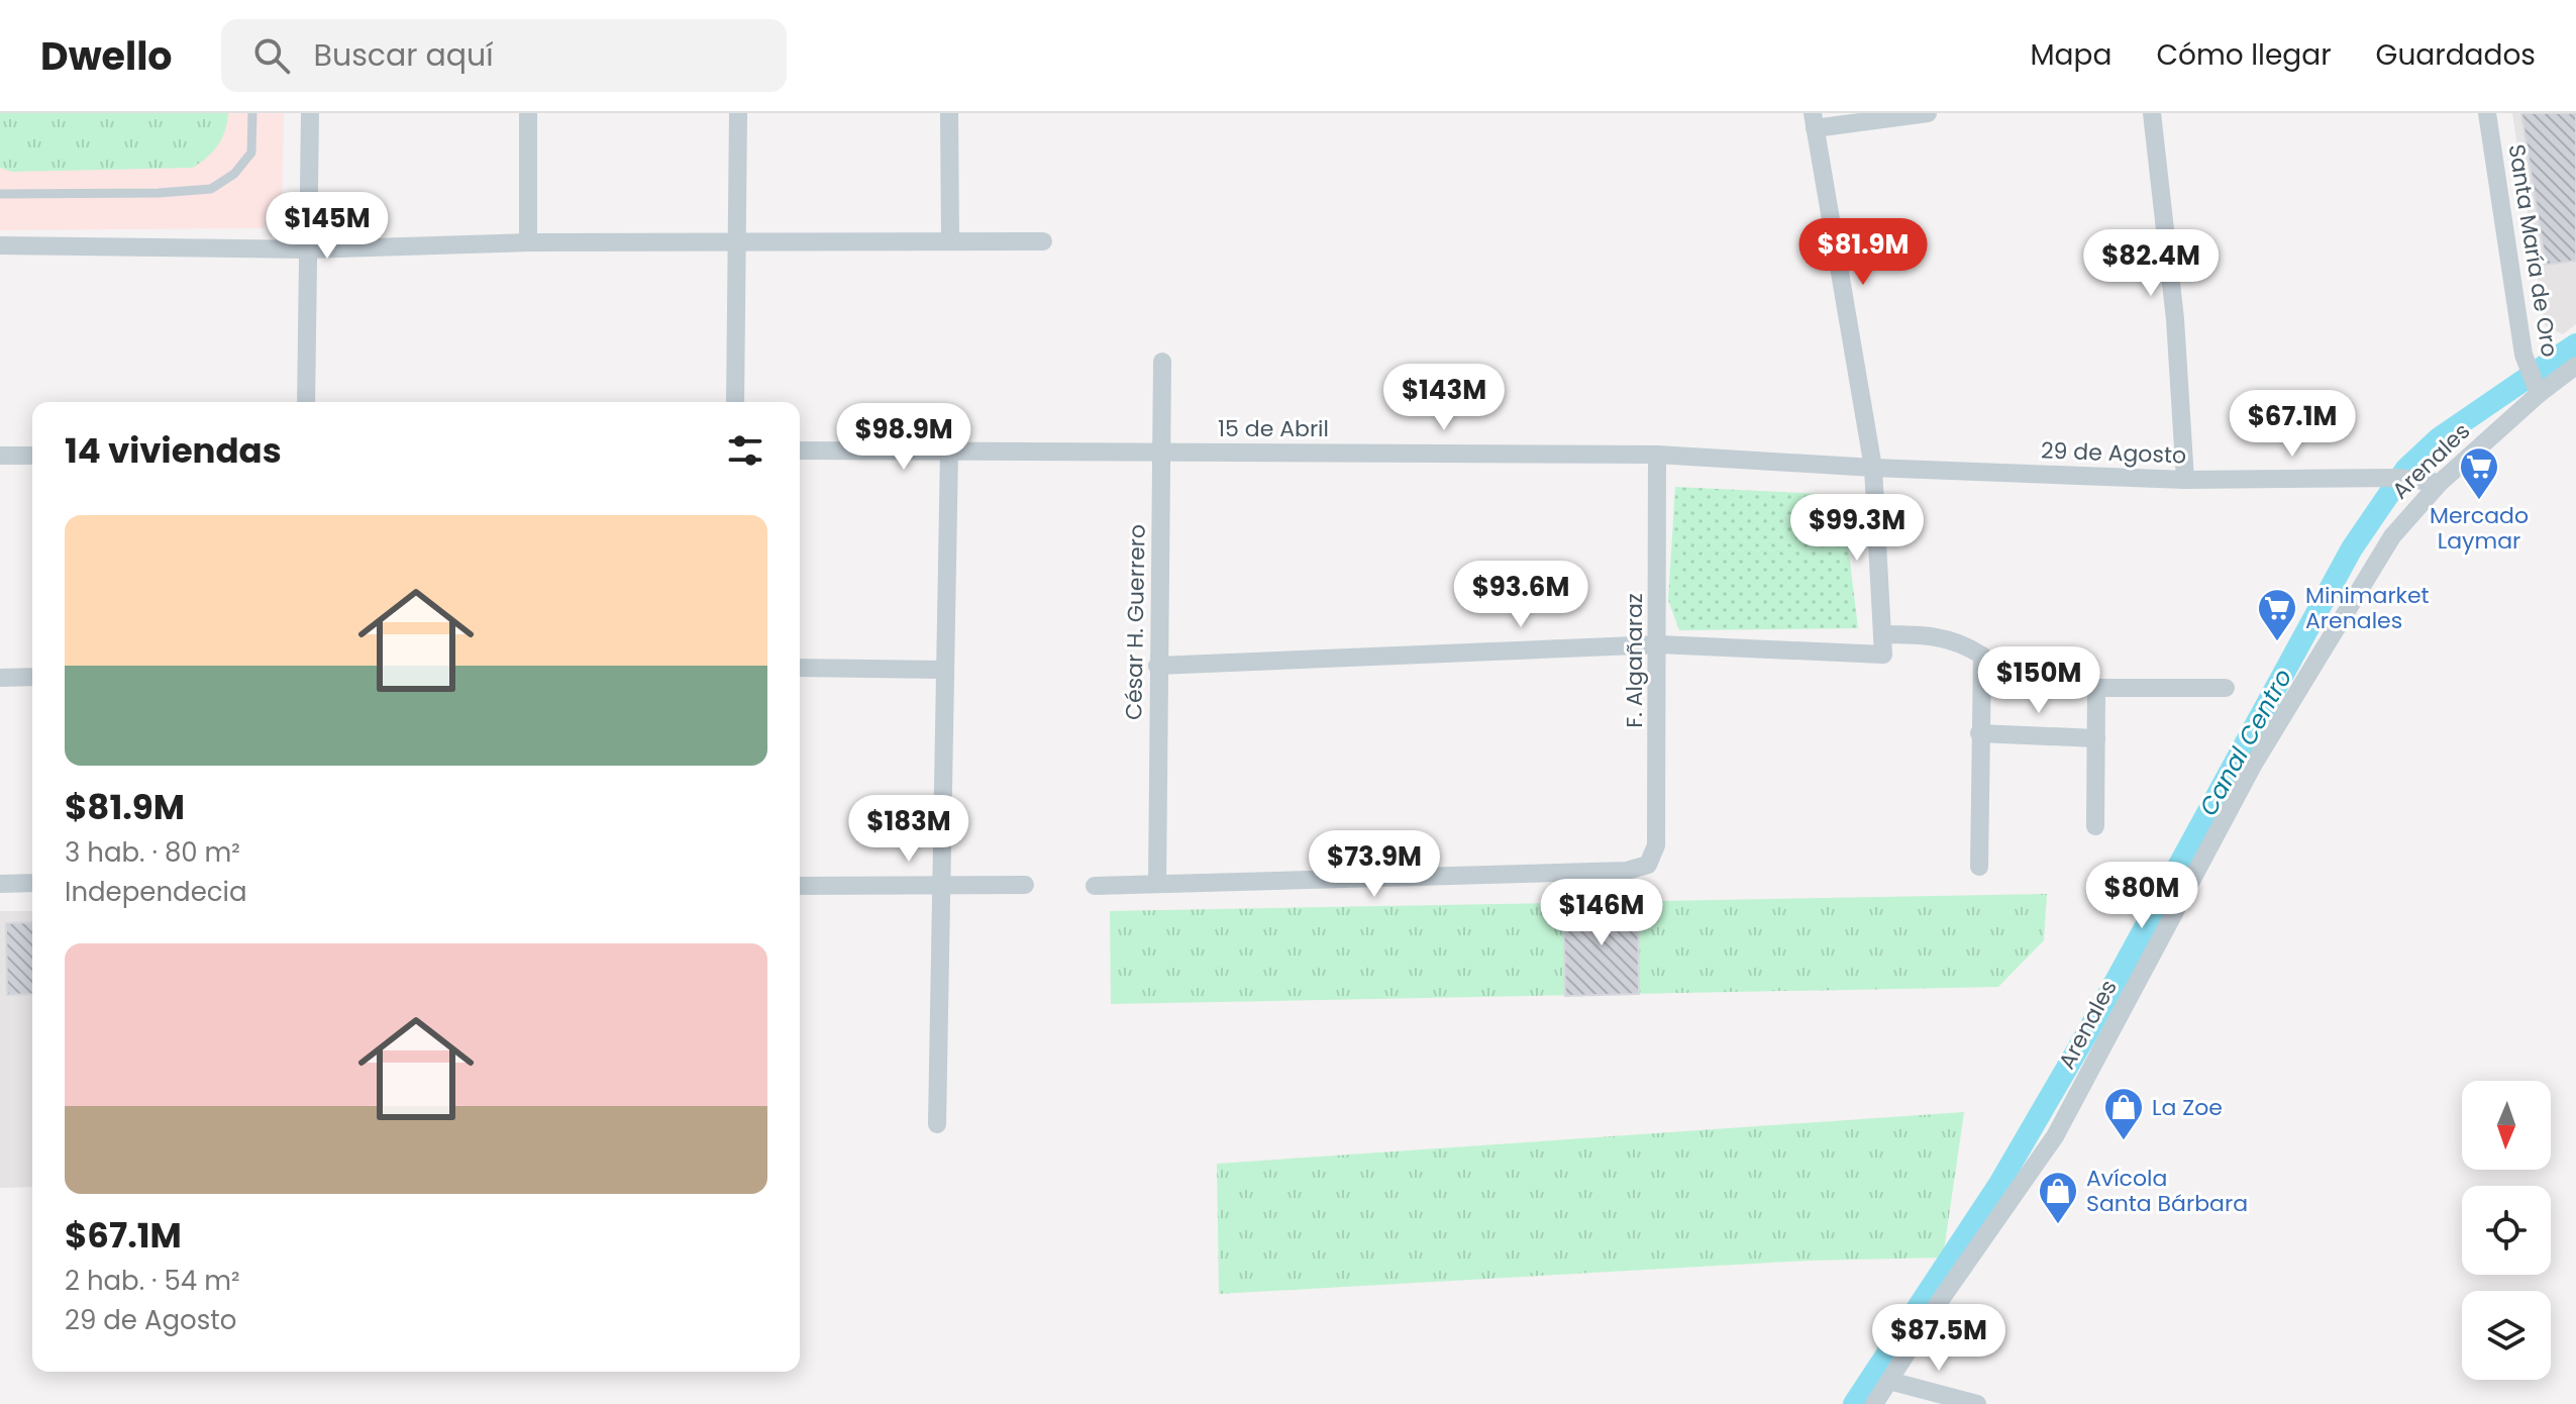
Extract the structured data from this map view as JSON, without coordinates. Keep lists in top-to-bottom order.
{
  "streets": {
    "street": [
      "Santa María de Oro",
      "15 de Abril",
      "29 de Agosto",
      "Arenales",
      "César H. Guerrero",
      "F. Algañaraz"
    ]
  },
  "crossings": [
    ["Santa María de Oro", "Arenales"],
    ["15 de Abril", "29 de Agosto"],
    ["15 de Abril", "César H. Guerrero"],
    ["15 de Abril", "F. Algañaraz"],
    ["29 de Agosto", "Arenales"],
    ["César H. Guerrero", "F. Algañaraz"]
  ],
  "water": ["Canal Centro"],
  "places": {
    "supermarket": ["Mercado Laymar", "Minimarket Arenales"],
    "shop": ["La Zoe", "Avícola Santa Bárbara"]
  },
  "north": "bottom",
  "page": {
    "header": "Dwello",
    "search": "Buscar aquí",
    "nav": ["Mapa", "Cómo llegar", "Guardados"],
    "price": [
      "$145M",
      "$81.9M",
      "$82.4M",
      "$143M",
      "$67.1M",
      "$98.9M",
      "$99.3M",
      "$93.6M",
      "$150M",
      "$183M",
      "$73.9M",
      "$80M",
      "$146M",
      "$87.5M"
    ],
    "heading": "14 viviendas",
    "list": [
      {
        "name": "$81.9M",
        "note": "3 hab. · 80 m² · Independecia"
      },
      {
        "name": "$67.1M",
        "note": "2 hab. · 54 m² · 29 de Agosto"
      }
    ]
  }
}
